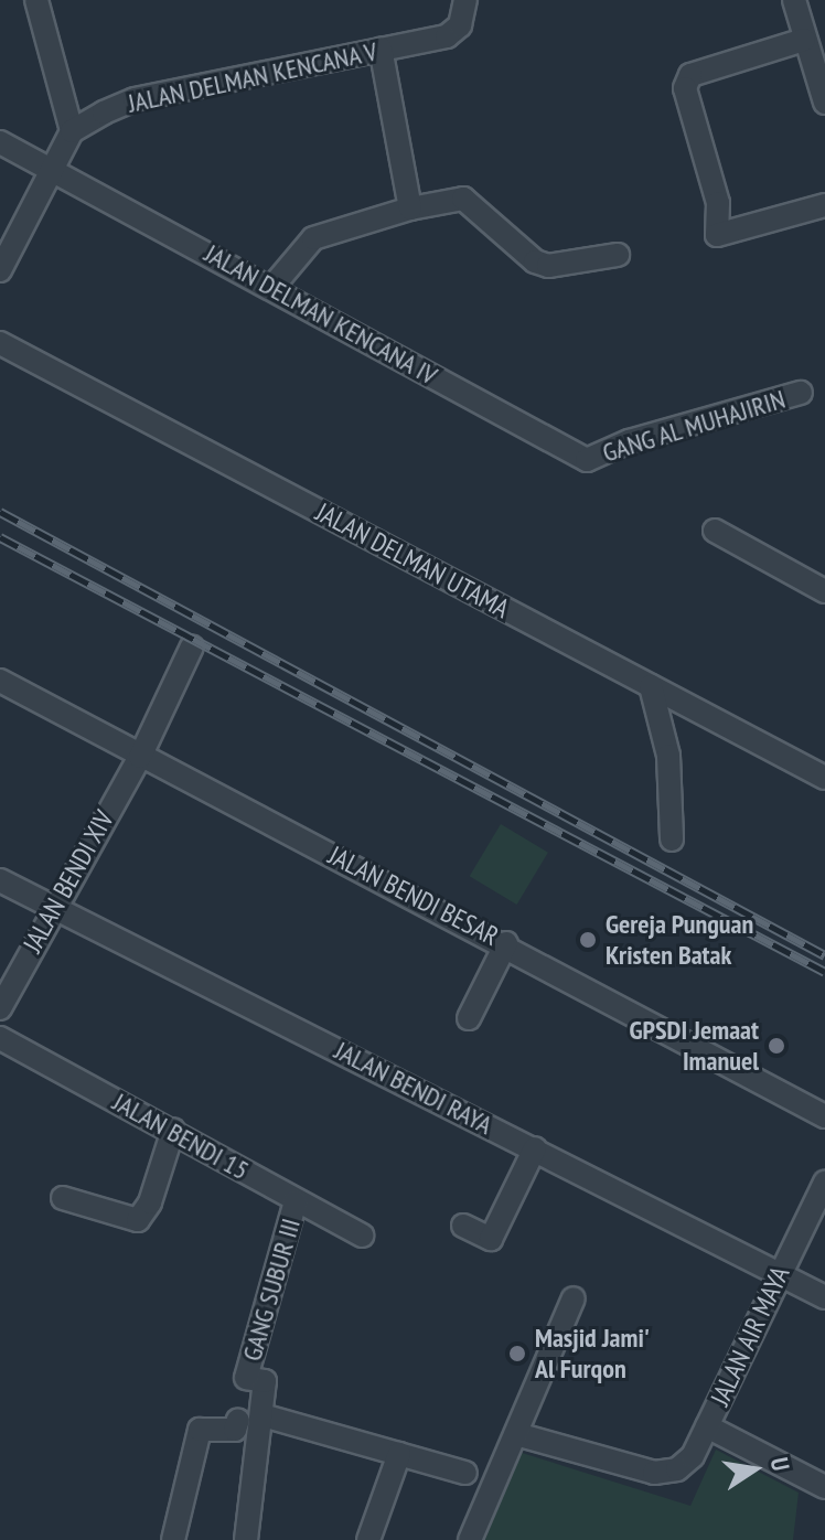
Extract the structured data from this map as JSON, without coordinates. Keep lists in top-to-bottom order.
{
  "streets": {
    "street": [
      "JALAN DELMAN KENCANA V",
      "JALAN DELMAN KENCANA IV",
      "GANG AL MUHAJIRIN",
      "JALAN DELMAN UTAMA",
      "JALAN BENDI XIV",
      "JALAN BENDI BESAR",
      "JALAN BENDI RAYA",
      "JALAN BENDI 15",
      "GANG SUBUR III",
      "JALAN AIR MAYA"
    ]
  },
  "crossings": [
    ["JALAN DELMAN KENCANA IV", "GANG AL MUHAJIRIN"],
    ["JALAN BENDI XIV", "JALAN BENDI BESAR"],
    ["JALAN BENDI XIV", "JALAN BENDI RAYA"],
    ["JALAN BENDI RAYA", "JALAN AIR MAYA"],
    ["JALAN BENDI 15", "GANG SUBUR III"]
  ],
  "places": ["Gereja Punguan Kristen Batak", "GPSDI Jemaat Imanuel", "Masjid Jami' Al Furqon"],
  "north": "right"
}
